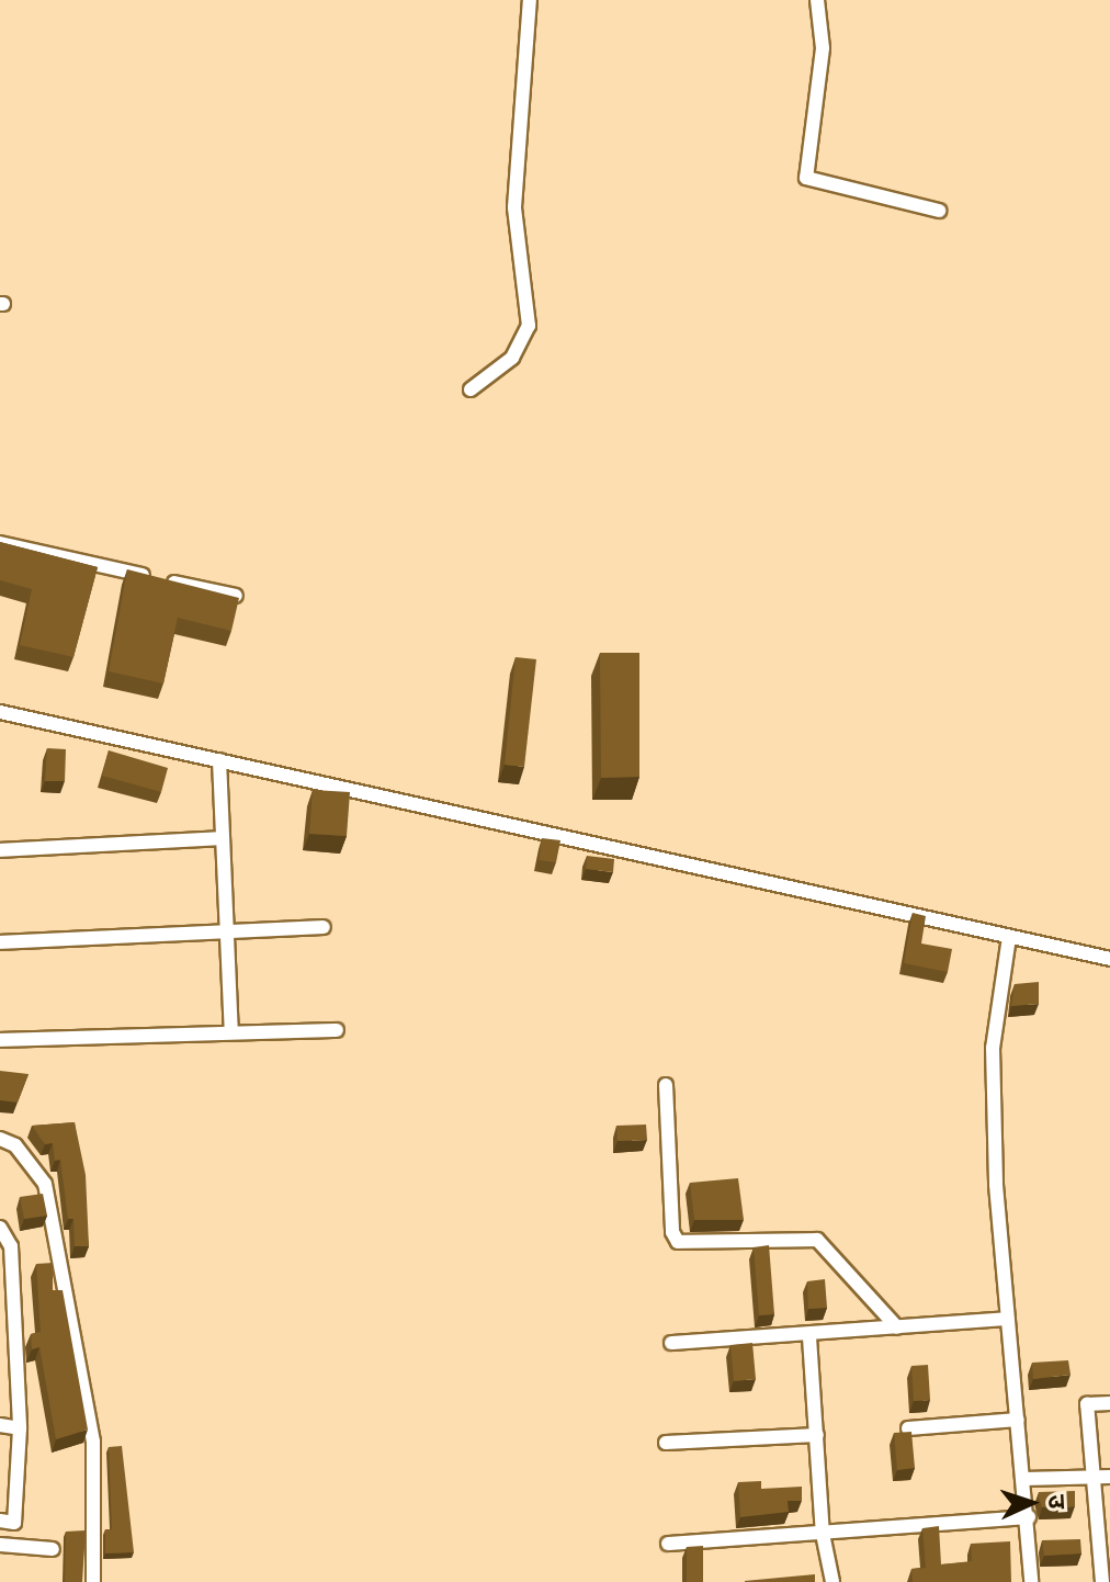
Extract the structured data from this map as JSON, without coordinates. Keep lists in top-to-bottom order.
{
  "north": "right"
}
